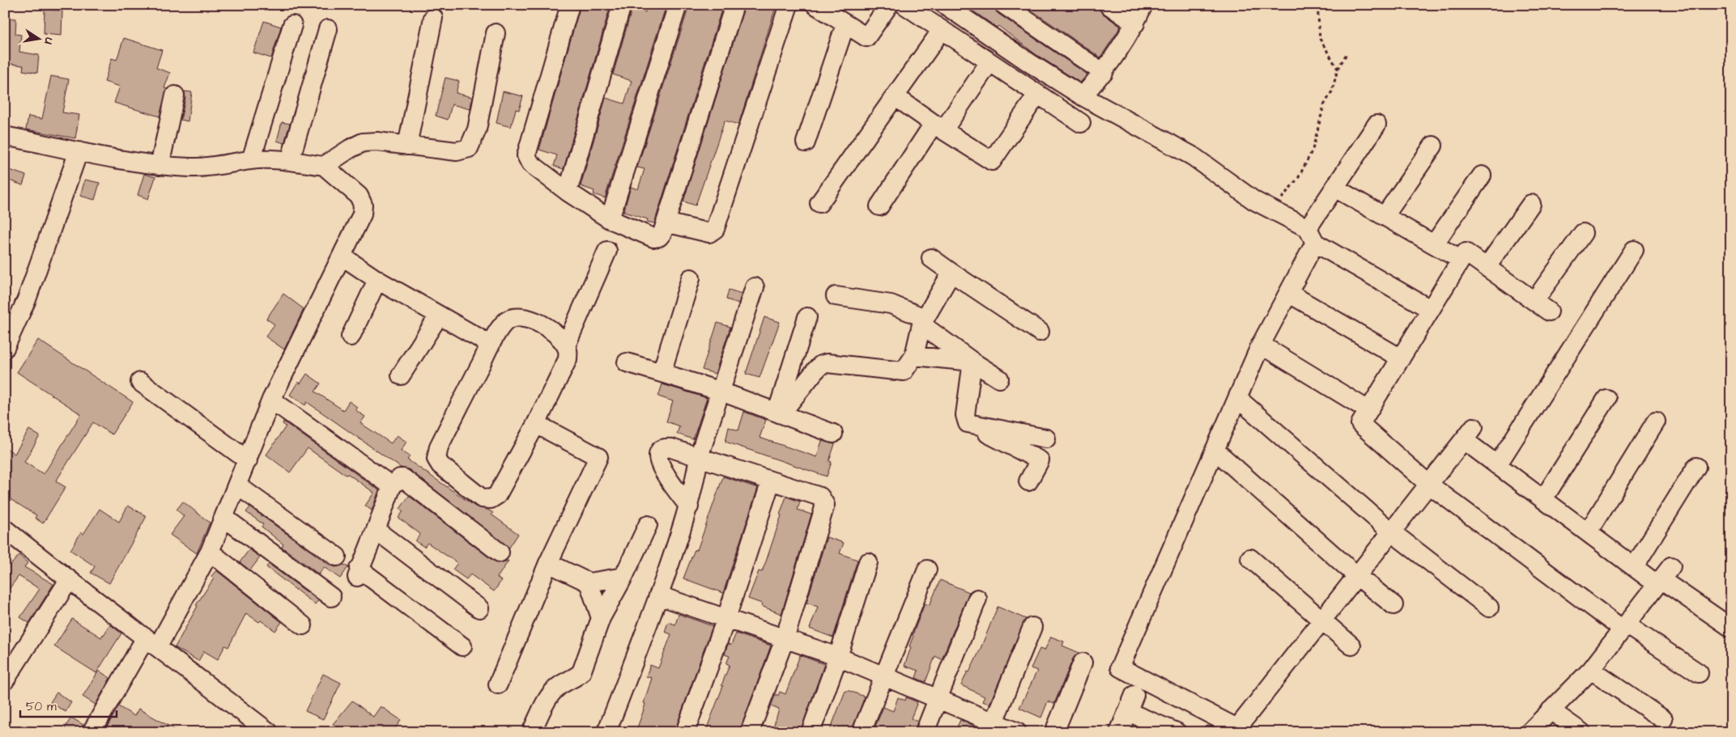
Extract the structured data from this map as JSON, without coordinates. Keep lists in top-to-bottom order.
{
  "scale_bar": "50 m",
  "north": "right"
}
